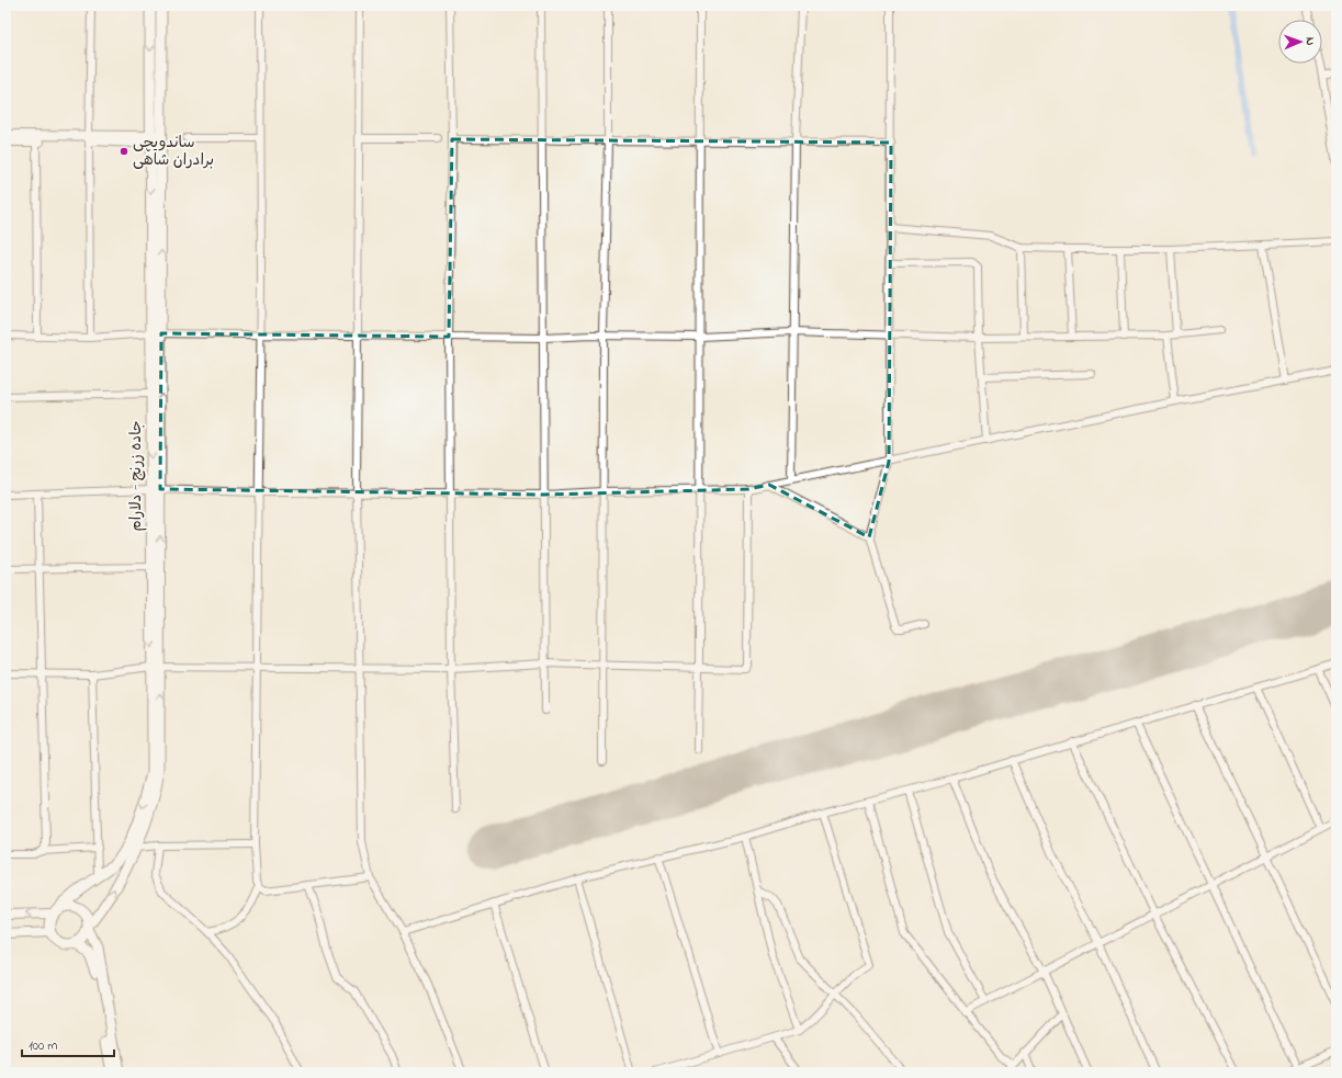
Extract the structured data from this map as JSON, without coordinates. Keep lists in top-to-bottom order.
{
  "streets": {
    "highway": ["جاده زرنج - دلارام"]
  },
  "places": ["ساندویچی برادران شاهی"],
  "scale_bar": "100 m",
  "north": "right"
}
